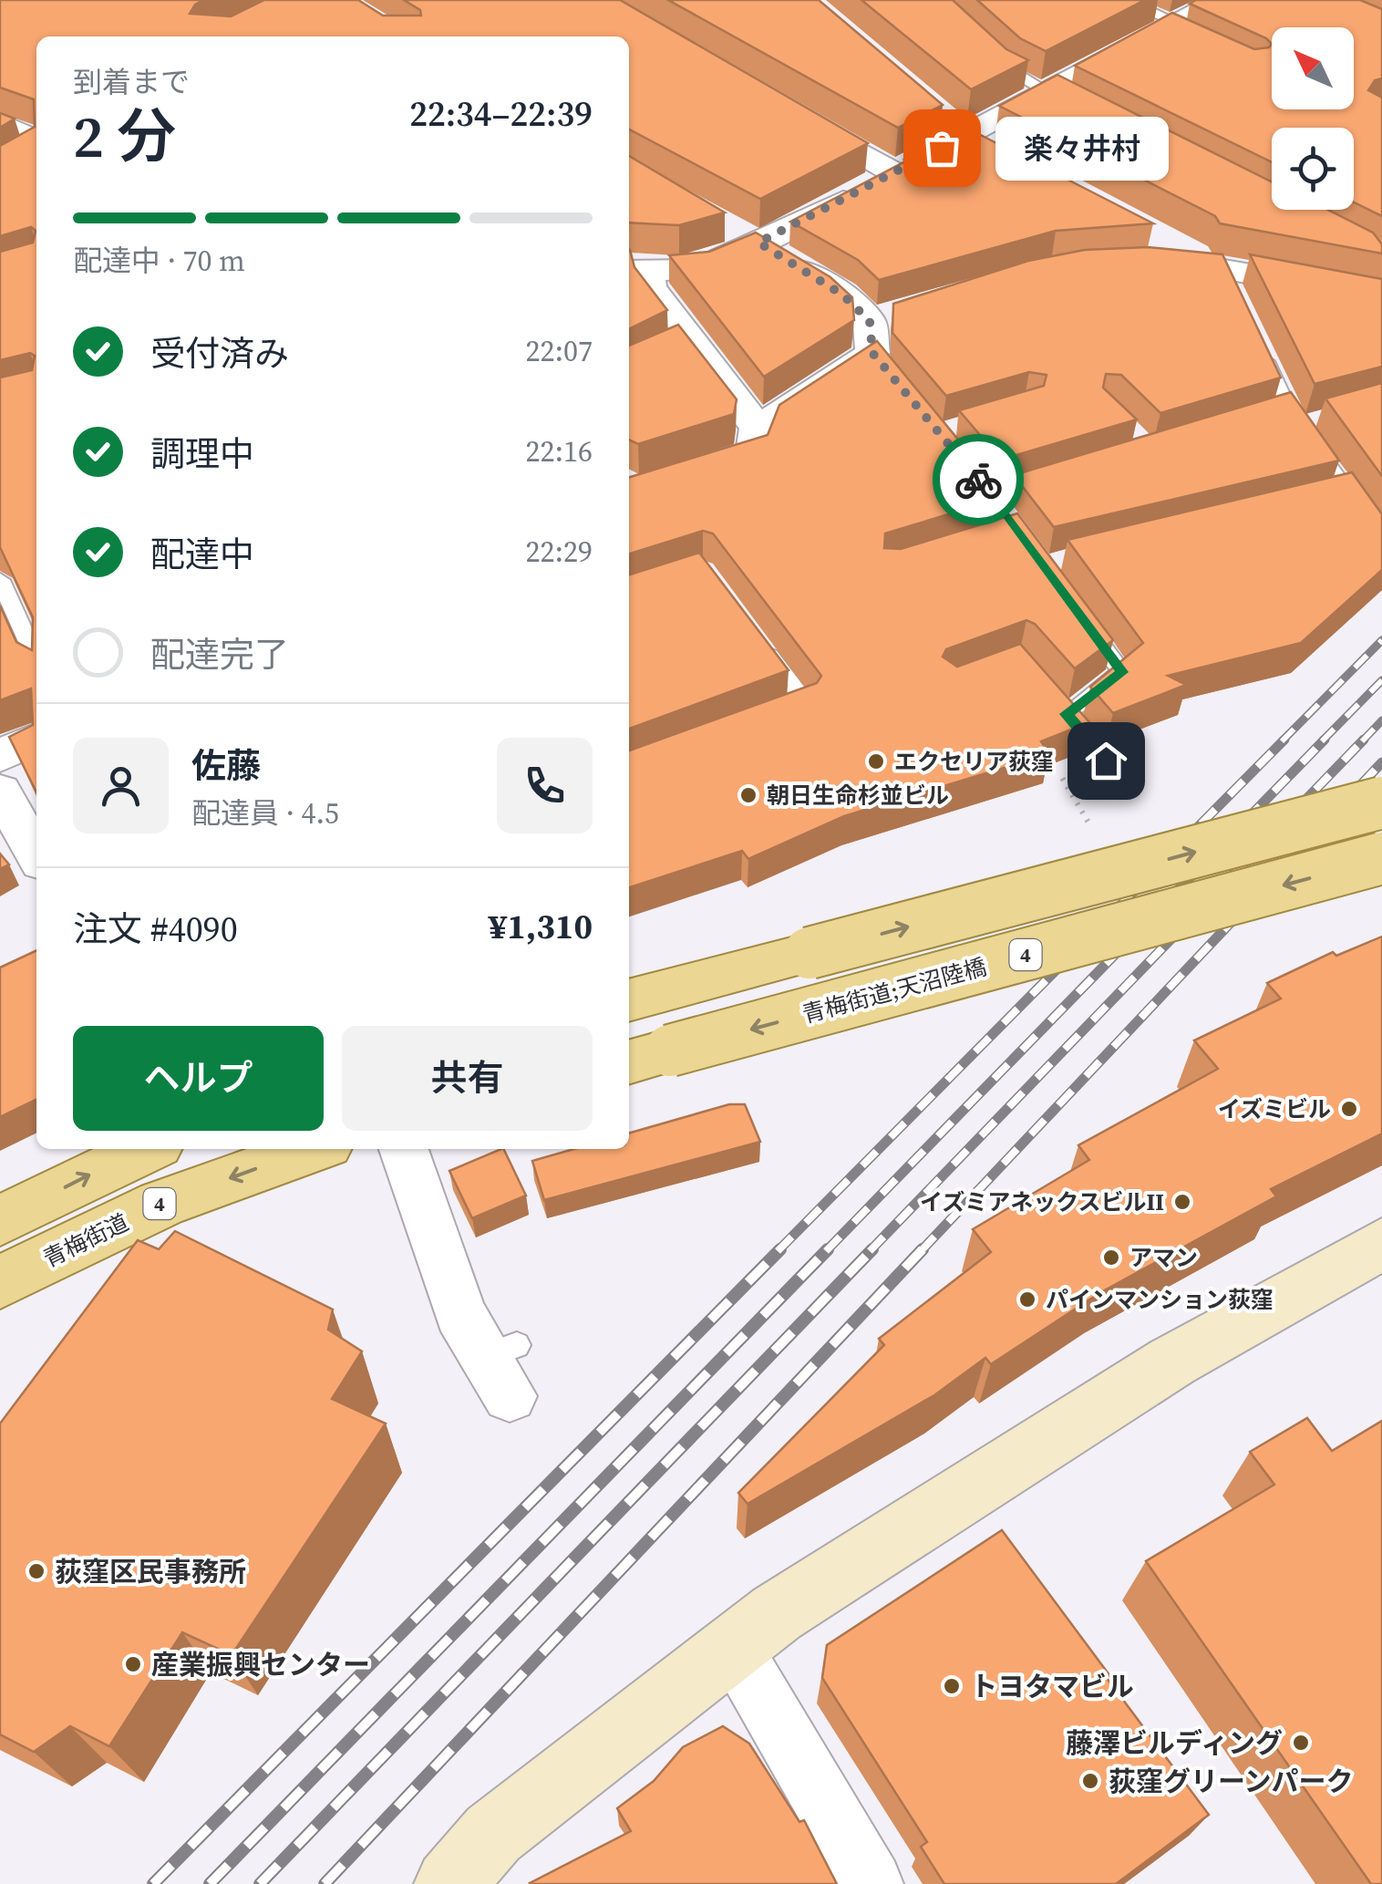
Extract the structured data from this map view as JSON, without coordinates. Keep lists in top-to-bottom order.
{
  "streets": {
    "main road": ["4", "青梅街道;天沼陸橋", "青梅街道"]
  },
  "places": [
    "楽々井村",
    "エクセリア荻窪",
    "朝日生命杉並ビル",
    "イズミビル",
    "イズミアネックスビルII",
    "アマン",
    "パインマンション荻窪",
    "荻窪区民事務所",
    "産業振興センター",
    "トヨタマビル",
    "藤澤ビルディング",
    "荻窪グリーンパーク"
  ],
  "north": "top left",
  "page": {
    "heading": ["2 分", "到着まで", "22:34–22:39"],
    "panel": [
      "佐藤",
      "配達員 · 4.5",
      "注文 #4090",
      "¥1,310"
    ],
    "bubble": "楽々井村",
    "bar": "配達中 · 70 m",
    "list": [
      ["受付済み", "22:07"],
      ["調理中", "22:16"],
      ["配達中", "22:29"],
      "配達完了"
    ],
    "buttons": ["ヘルプ", "共有"]
  }
}
